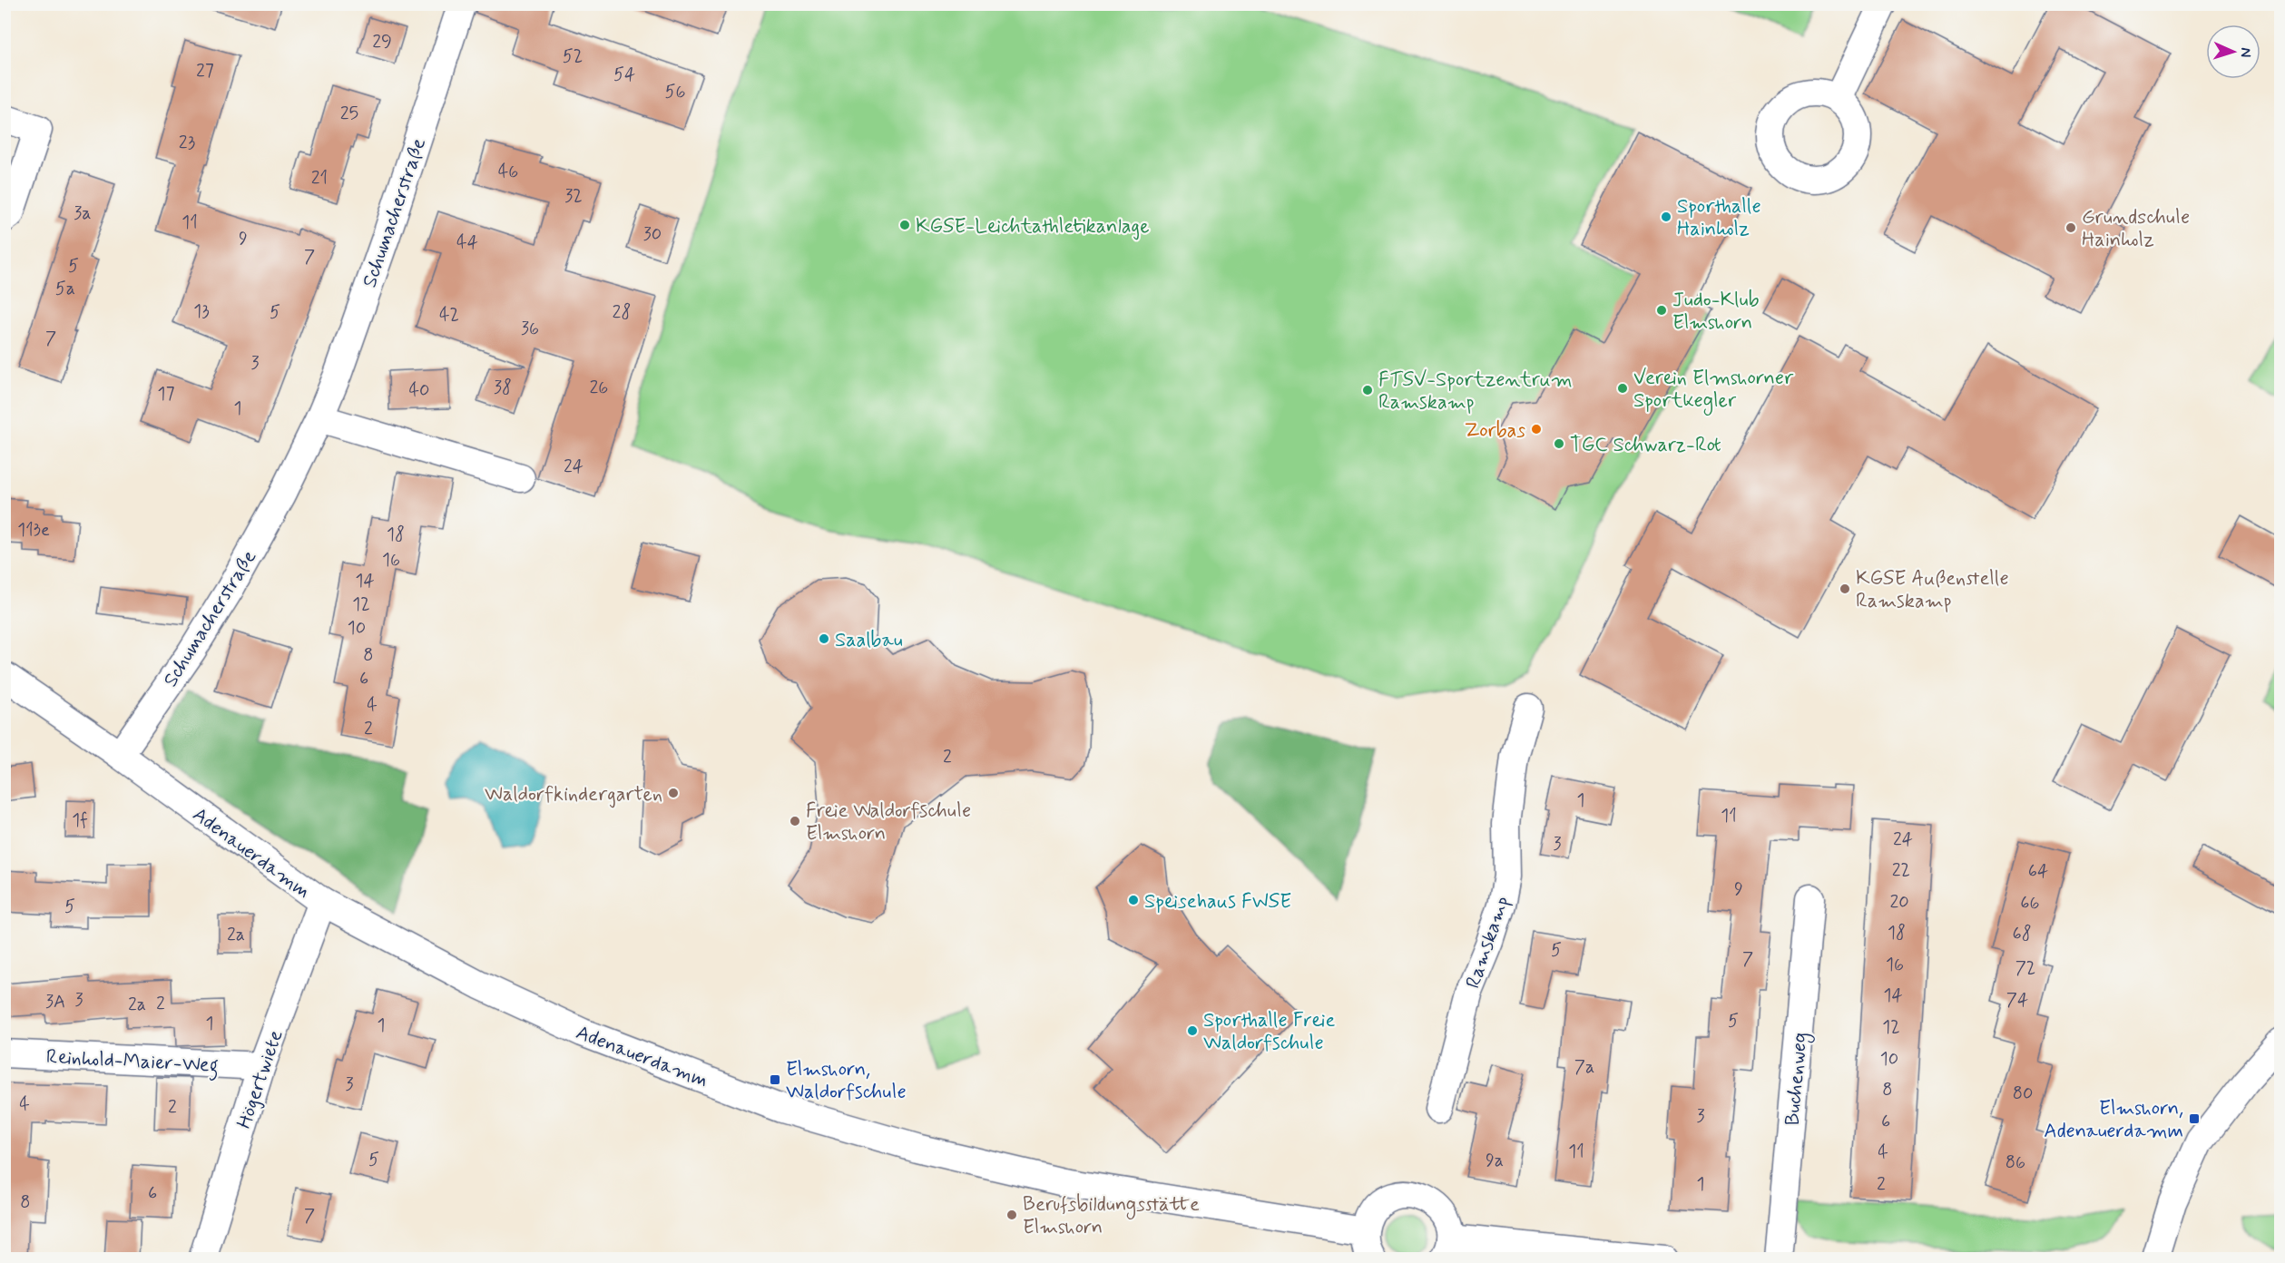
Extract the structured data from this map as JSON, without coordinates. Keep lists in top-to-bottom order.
{
  "streets": {
    "street": [
      "Schumacherstraße",
      "Adenauerdamm",
      "Ramskamp",
      "Reinhold-Maier-Weg",
      "Högertwiete",
      "Buchenweg"
    ]
  },
  "crossings": [
    ["Schumacherstraße", "Adenauerdamm"],
    ["Adenauerdamm", "Högertwiete"],
    ["Reinhold-Maier-Weg", "Högertwiete"]
  ],
  "places": {
    "other": [
      "Sporthalle Hainholz",
      "KGSE-Leichtathletikanlage",
      "Grundschule Hainholz",
      "Judo-Klub Elmshorn",
      "Verein Elmshorner Sportkegler",
      "FTSV-Sportzentrum Ramskamp",
      "Zorbas",
      "TGC Schwarz-Rot",
      "KGSE Außenstelle Ramskamp",
      "Saalbau",
      "Waldorfkindergarten",
      "Freie Waldorfschule Elmshorn",
      "Speisehaus FWSE",
      "Sporthalle Freie Waldorfschule",
      "Berufsbildungsstätte Elmshorn"
    ],
    "transit": ["Elmshorn, Waldorfschule", "Elmshorn, Adenauerdamm"]
  },
  "house_numbers": [
    "29",
    "52",
    "27",
    "54",
    "56",
    "25",
    "23",
    "46",
    "21",
    "32",
    "3a",
    "11",
    "30",
    "9",
    "44",
    "7",
    "5",
    "5a",
    "13",
    "5",
    "28",
    "42",
    "36",
    "7",
    "3",
    "38",
    "26",
    "40",
    "17",
    "1",
    "24",
    "113e",
    "18",
    "16",
    "14",
    "12",
    "10",
    "8",
    "6",
    "4",
    "2",
    "2",
    "1",
    "11",
    "1f",
    "24",
    "3",
    "22",
    "64",
    "9",
    "20",
    "66",
    "5",
    "18",
    "68",
    "2a",
    "5",
    "7",
    "16",
    "72",
    "14",
    "3",
    "74",
    "3A",
    "2",
    "2a",
    "5",
    "1",
    "1",
    "12",
    "10",
    "7a",
    "3",
    "8",
    "80",
    "4",
    "2",
    "3",
    "6",
    "11",
    "4",
    "5",
    "9a",
    "86",
    "1",
    "2",
    "6",
    "8",
    "7"
  ],
  "north": "right"
}
